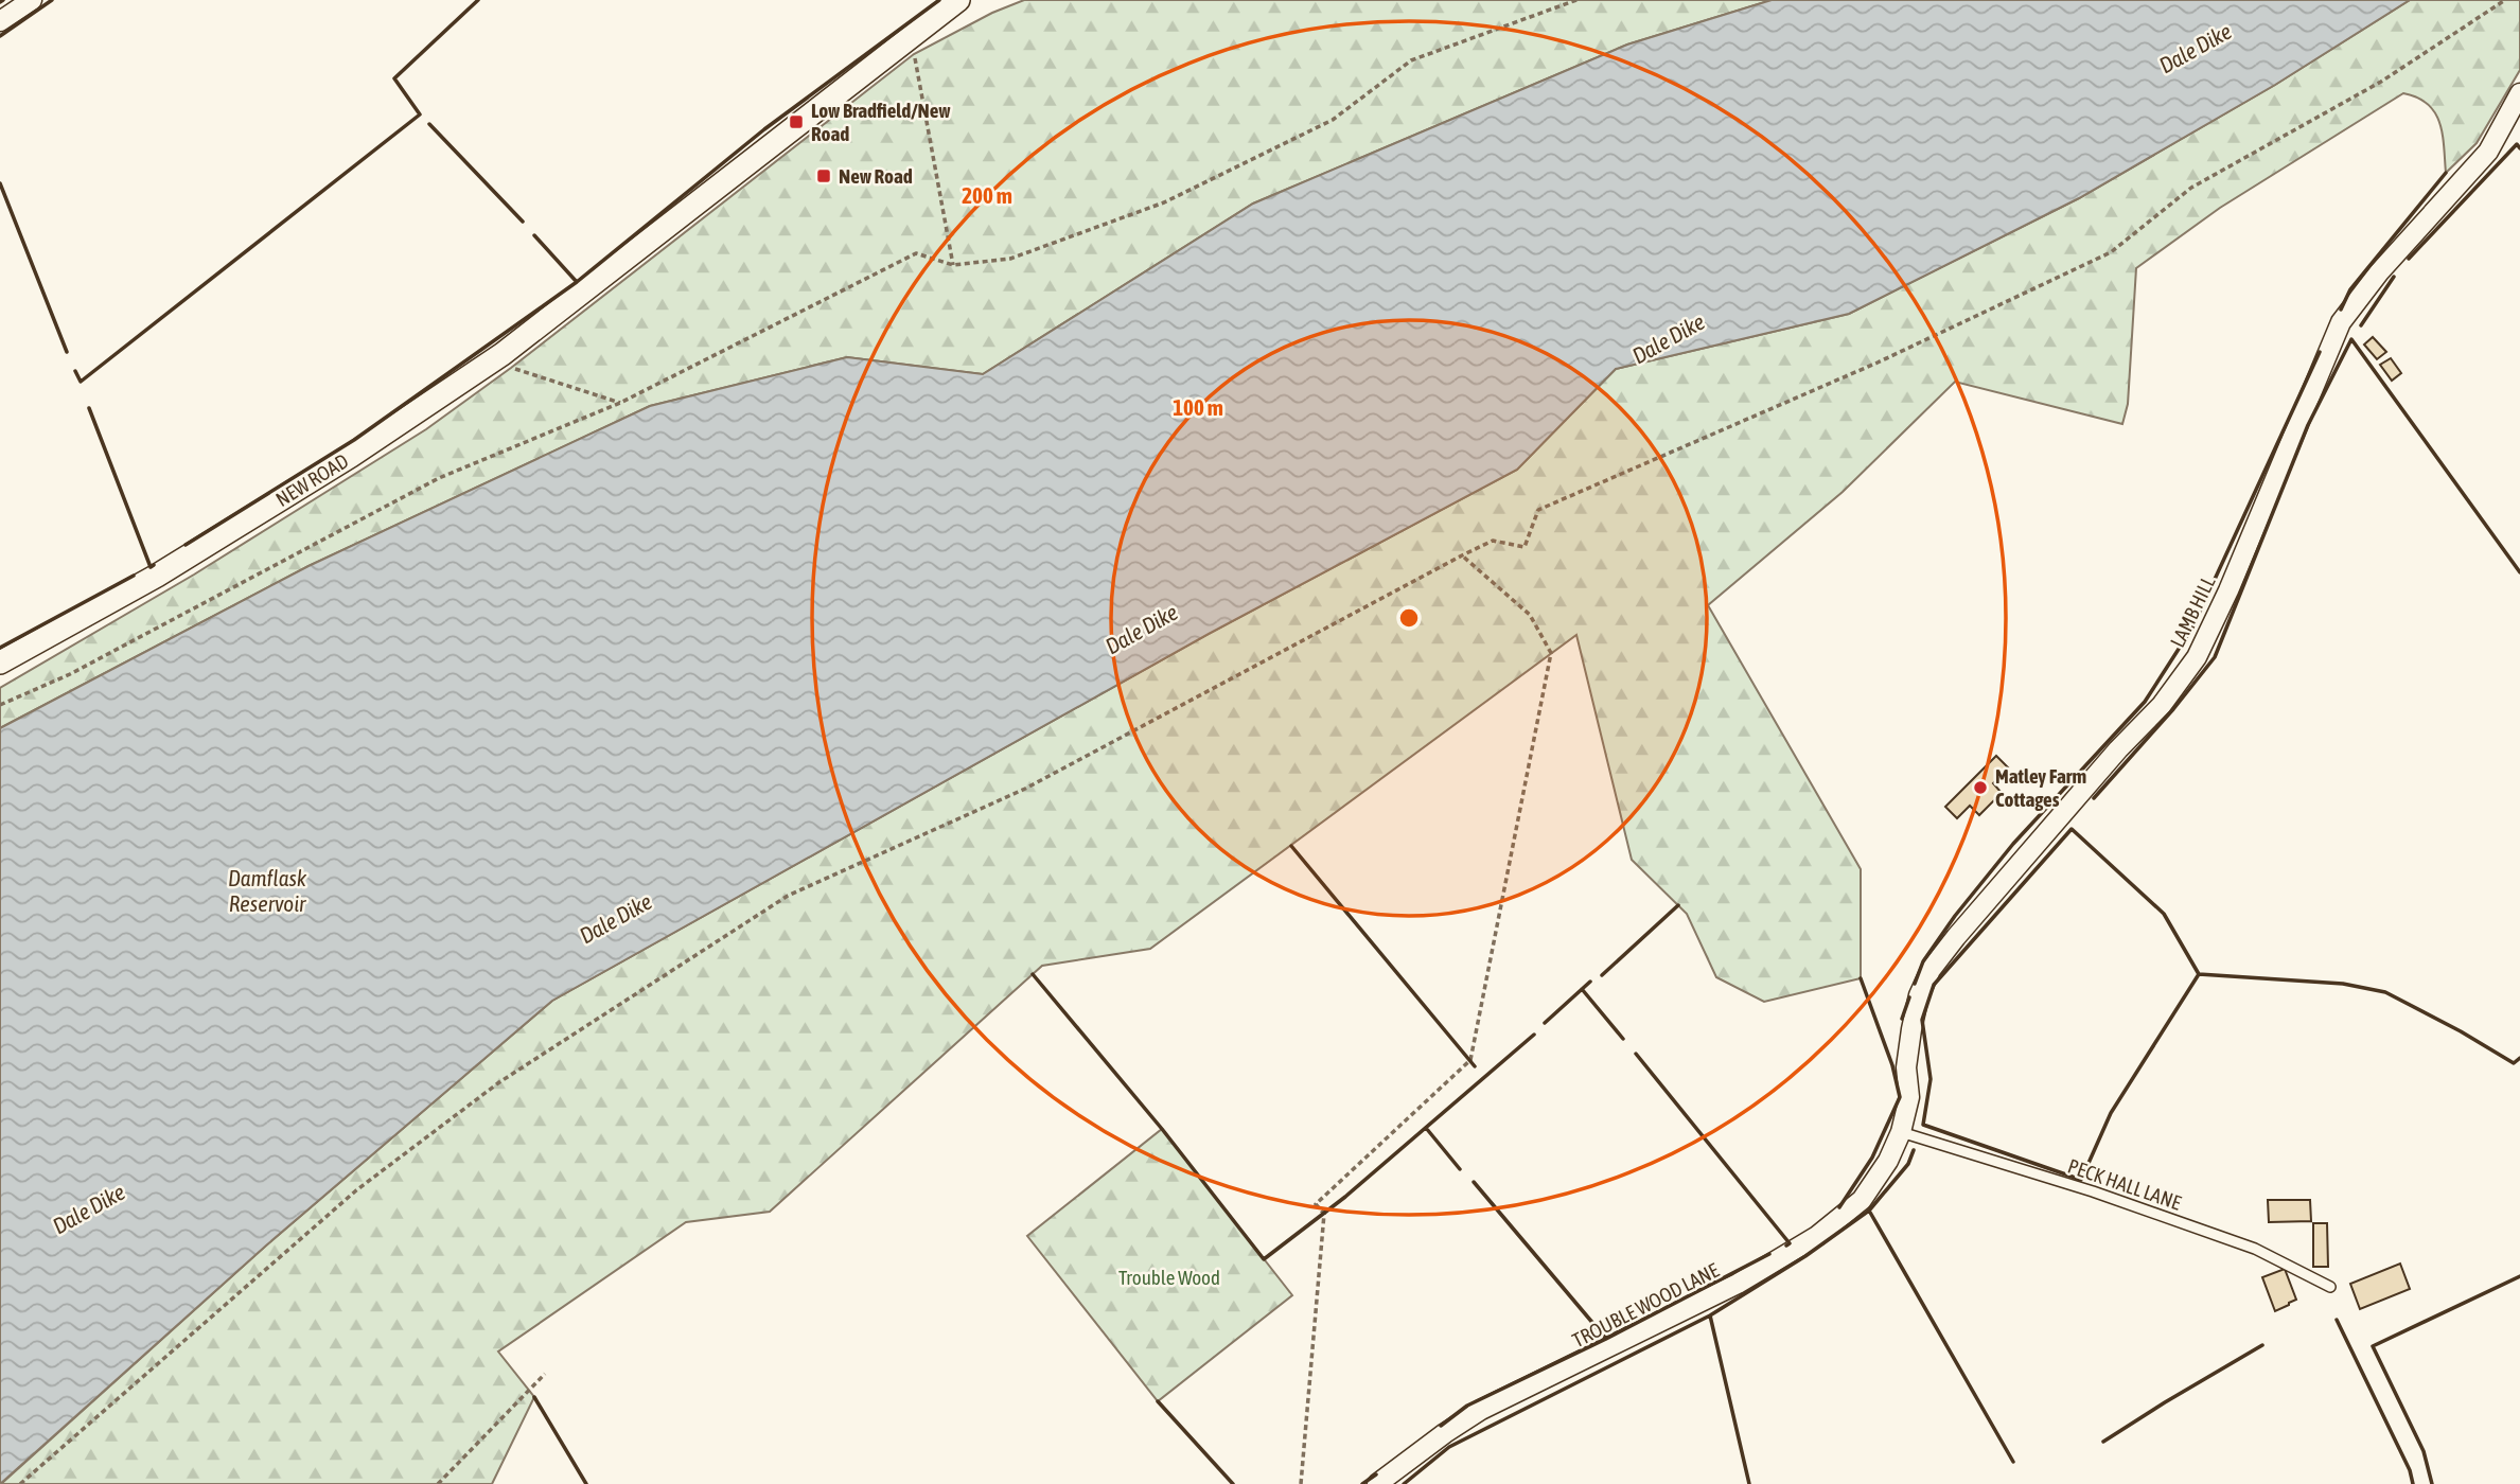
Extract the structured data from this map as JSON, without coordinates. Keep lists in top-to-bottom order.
{
  "streets": {
    "street": ["NEW ROAD", "LAMB HILL", "TROUBLE WOOD LANE"],
    "lane": ["PECK HALL LANE"]
  },
  "crossings": [
    ["LAMB HILL", "PECK HALL LANE"],
    ["LAMB HILL", "TROUBLE WOOD LANE"],
    ["PECK HALL LANE", "TROUBLE WOOD LANE"]
  ],
  "water": ["Dale Dike", "Damflask Reservoir"],
  "parks": ["Trouble Wood"],
  "places": {
    "transit": ["Low Bradfield/New Road", "New Road"],
    "other": ["Matley Farm Cottages"]
  },
  "rings": ["200 m", "100 m"]
}
